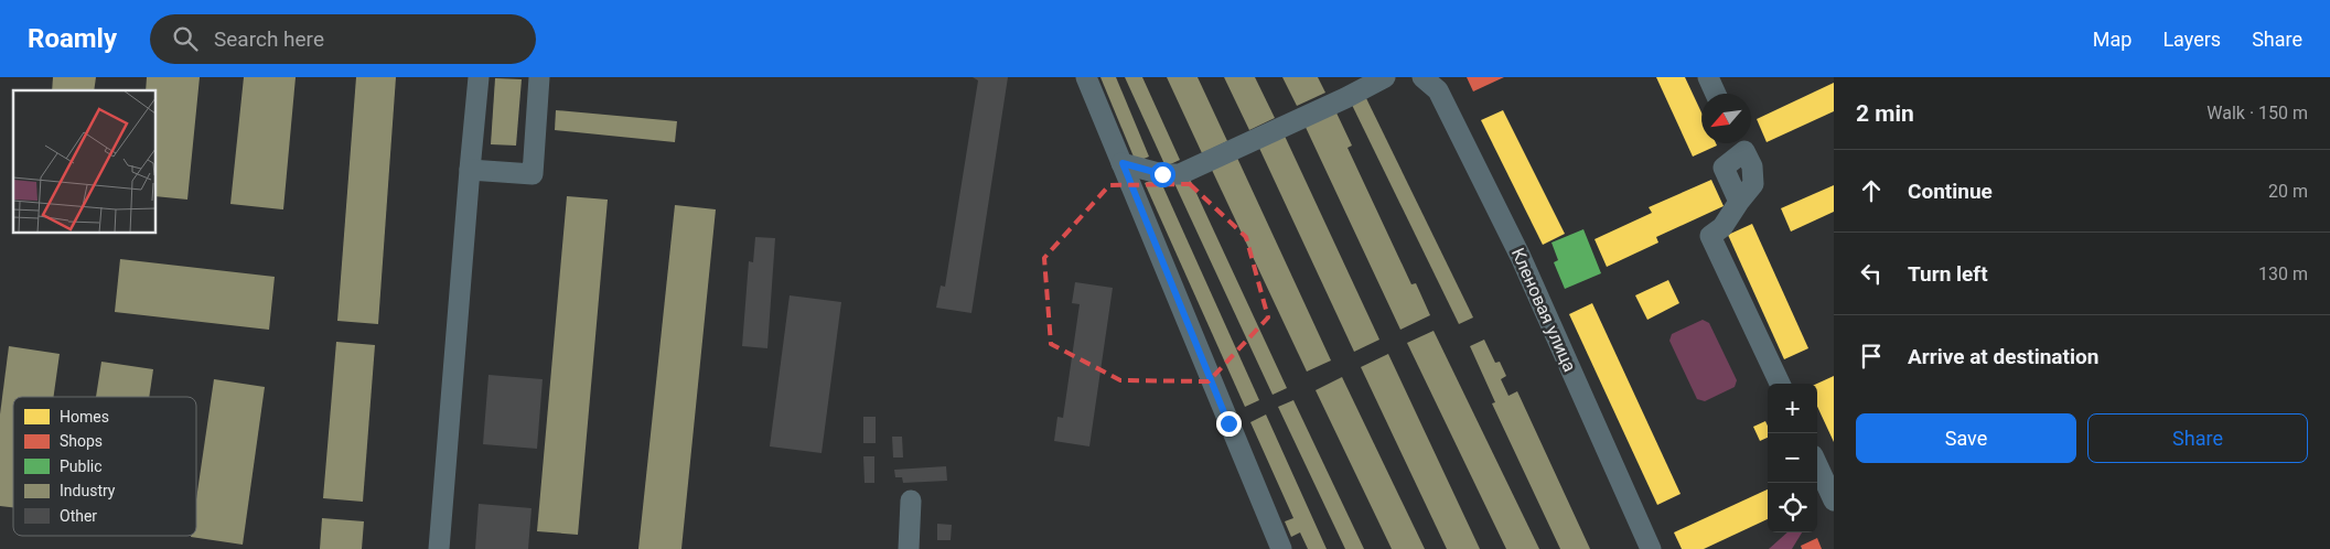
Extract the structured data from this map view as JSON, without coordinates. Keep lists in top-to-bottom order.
{
  "streets": {
    "street": ["Кленовая улица"]
  },
  "legend": [
    "Homes",
    "Shops",
    "Public",
    "Industry",
    "Other"
  ],
  "north": "bottom left",
  "page": {
    "header": "Roamly",
    "search": "Search here",
    "nav": ["Map", "Layers", "Share"],
    "heading": ["2 min", "Walk · 150 m"],
    "list": [
      ["Continue", "20 m"],
      ["Turn left", "130 m"],
      "Arrive at destination"
    ],
    "map_buttons": ["+", "−"],
    "buttons": ["Save", "Share"]
  }
}
